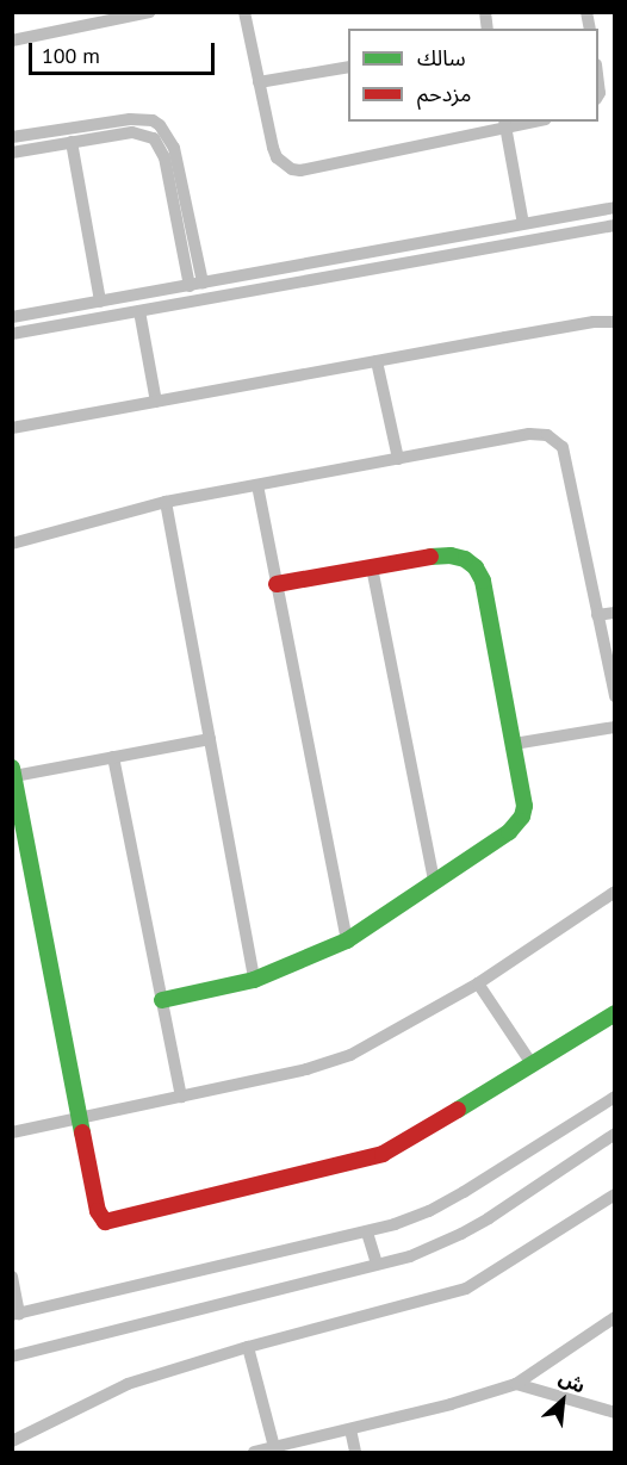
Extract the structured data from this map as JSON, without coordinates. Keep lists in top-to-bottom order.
{
  "legend": ["سالك", "مزدحم"],
  "scale_bar": "100 m",
  "north": "top right"
}
